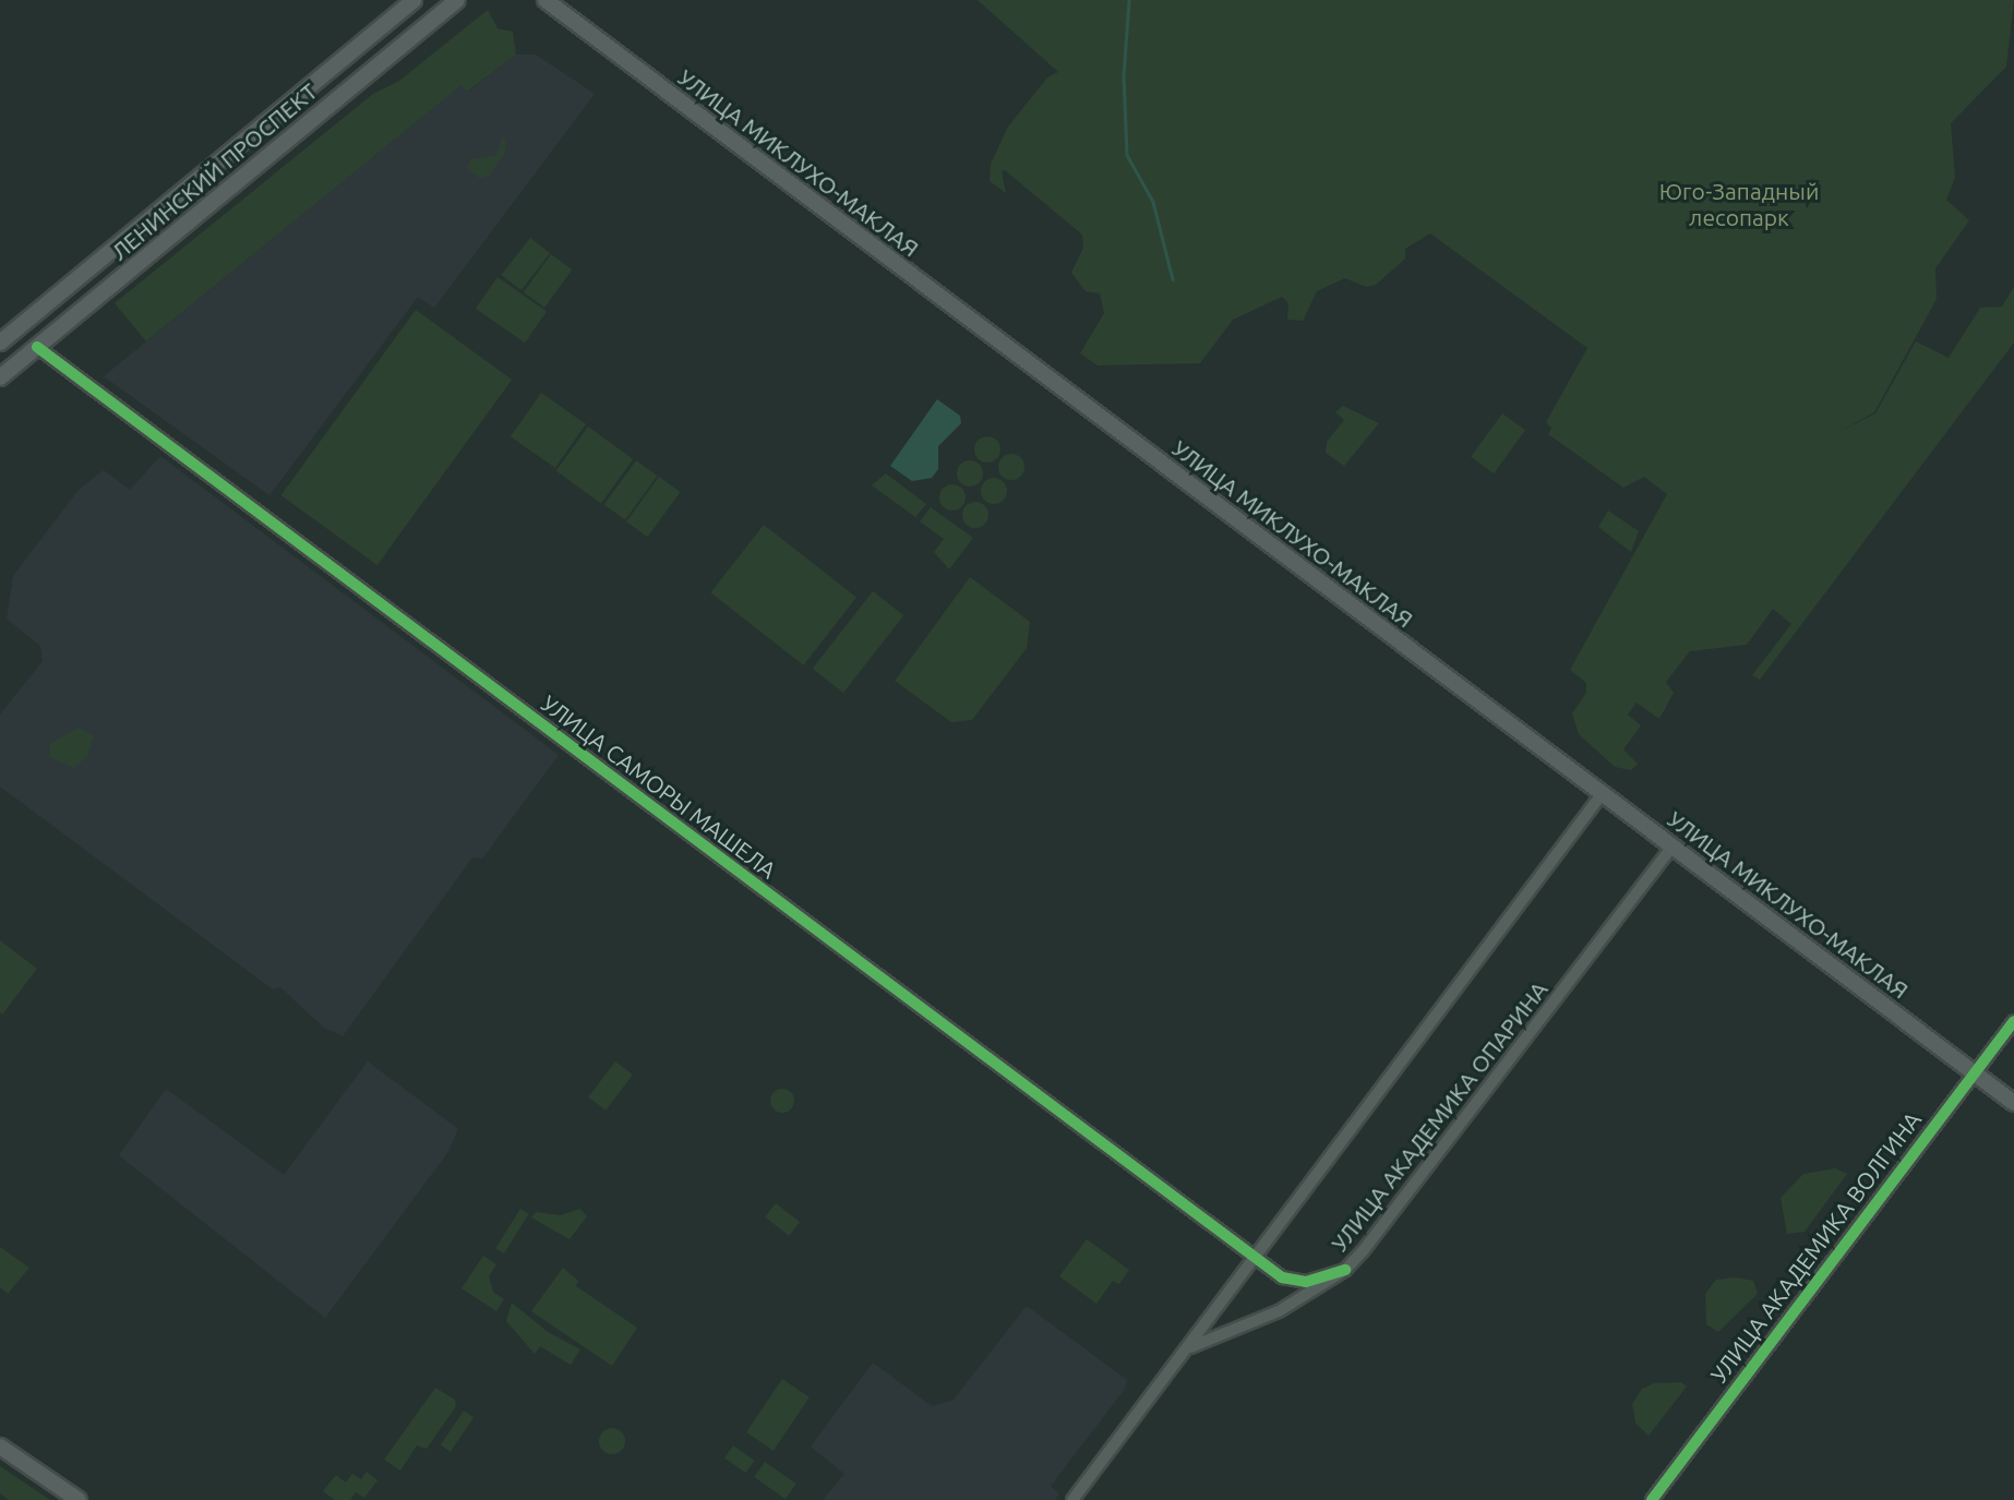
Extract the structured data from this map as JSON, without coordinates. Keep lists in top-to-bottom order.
{
  "streets": {
    "main road": ["УЛИЦА МИКЛУХО-МАКЛАЯ", "ЛЕНИНСКИЙ ПРОСПЕКТ"],
    "street": ["УЛИЦА САМОРЫ МАШЕЛА", "УЛИЦА АКАДЕМИКА ОПАРИНА", "УЛИЦА АКАДЕМИКА ВОЛГИНА"]
  },
  "crossings": [
    ["УЛИЦА МИКЛУХО-МАКЛАЯ", "УЛИЦА АКАДЕМИКА ОПАРИНА"],
    ["УЛИЦА МИКЛУХО-МАКЛАЯ", "УЛИЦА АКАДЕМИКА ВОЛГИНА"],
    ["ЛЕНИНСКИЙ ПРОСПЕКТ", "УЛИЦА САМОРЫ МАШЕЛА"],
    ["УЛИЦА САМОРЫ МАШЕЛА", "УЛИЦА АКАДЕМИКА ОПАРИНА"]
  ],
  "parks": ["Юго-Западный лесопарк"]
}
